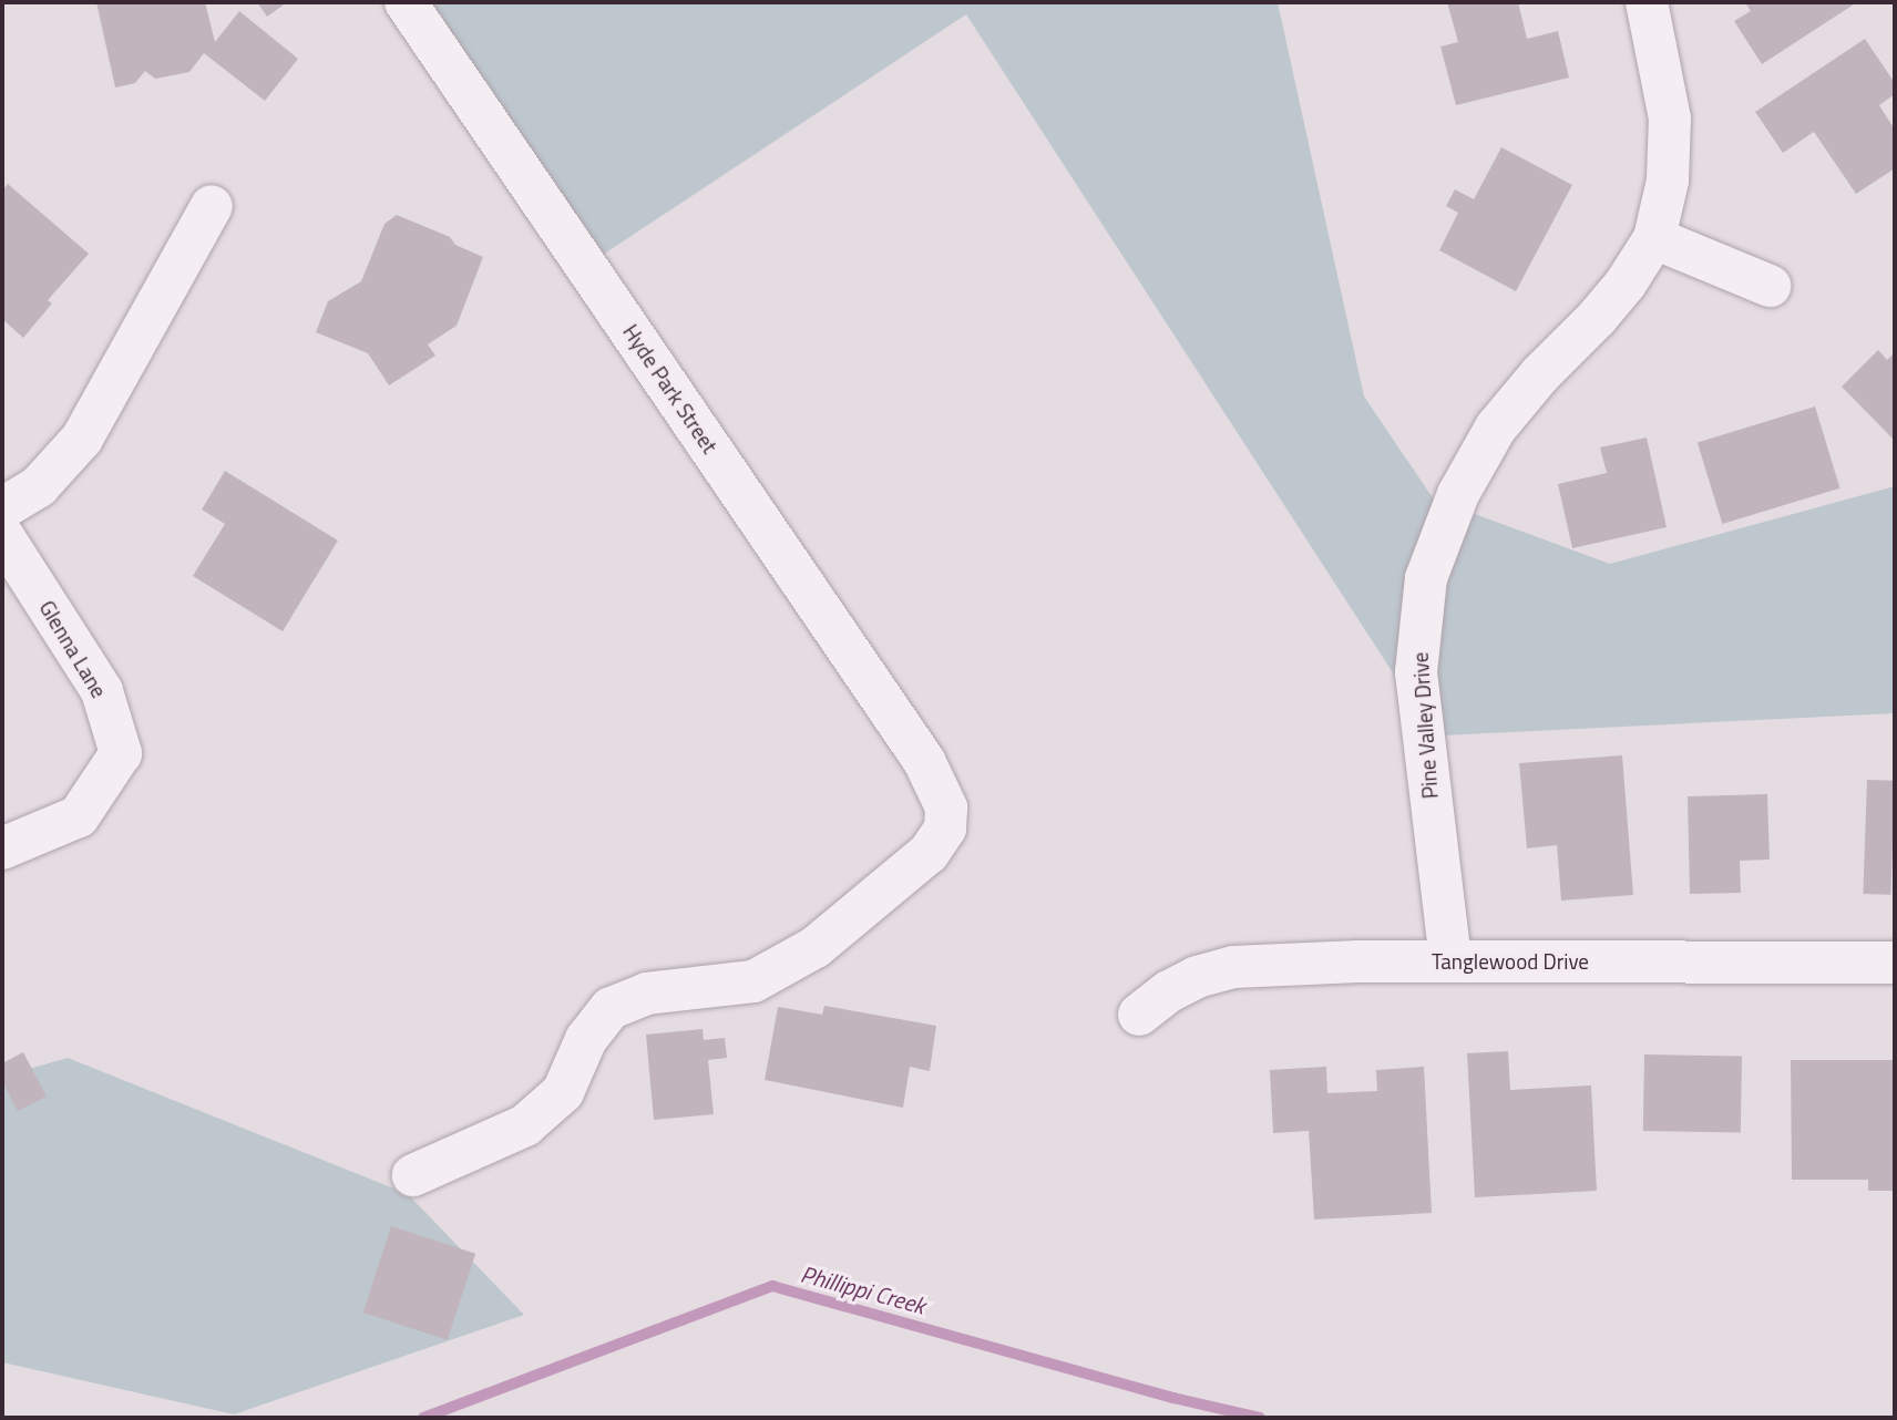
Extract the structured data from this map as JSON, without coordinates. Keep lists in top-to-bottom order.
{
  "streets": {
    "street": [
      "Hyde Park Street",
      "Glenna Lane",
      "Pine Valley Drive",
      "Tanglewood Drive"
    ]
  },
  "crossings": [
    ["Pine Valley Drive", "Tanglewood Drive"]
  ],
  "water": ["Phillippi Creek"]
}
